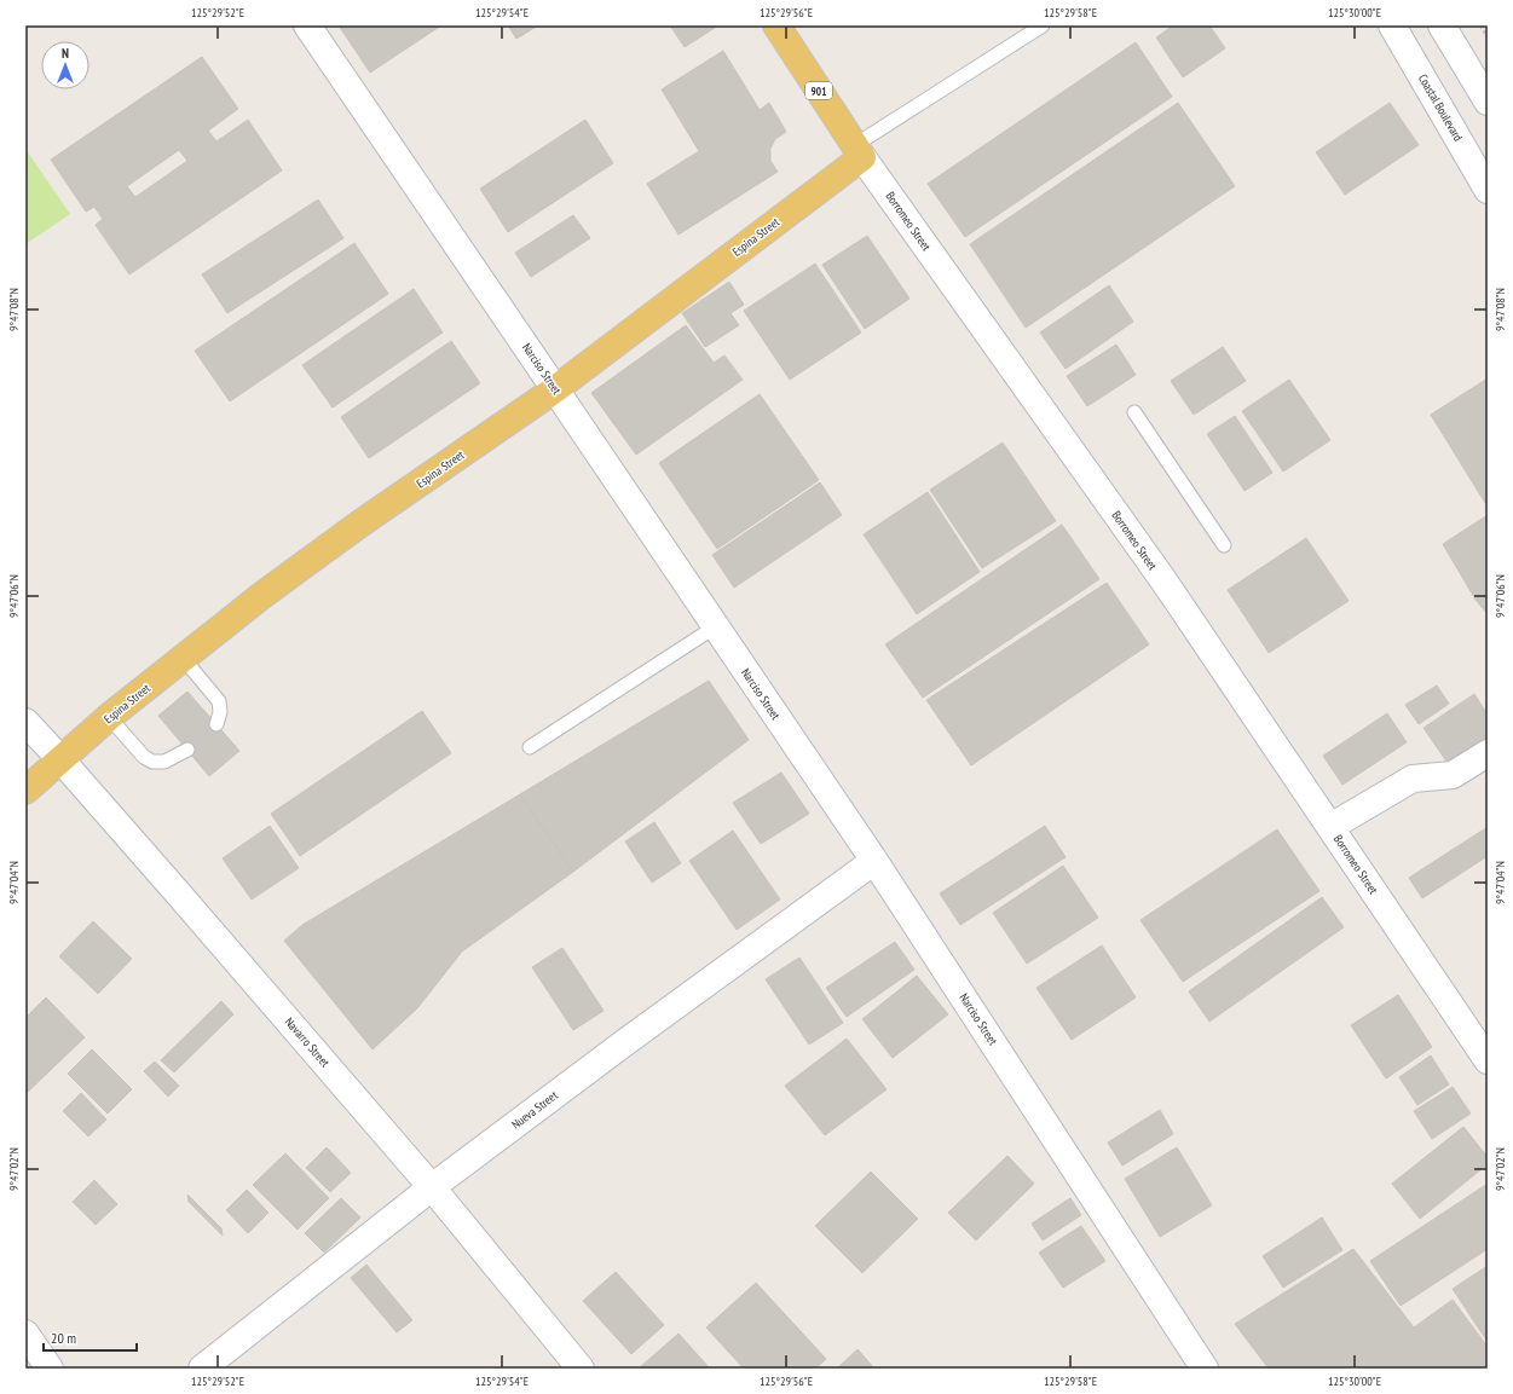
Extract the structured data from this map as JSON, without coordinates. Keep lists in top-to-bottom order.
{
  "streets": {
    "main road": ["901", "Borromeo Street", "Espina Street"],
    "street": [
      "Coastal Boulevard",
      "Narciso Street",
      "Navarro Street",
      "Nueva Street"
    ]
  },
  "crossings": [
    ["Borromeo Street", "Espina Street"],
    ["Espina Street", "Narciso Street"],
    ["Espina Street", "Navarro Street"],
    ["Narciso Street", "Nueva Street"],
    ["Navarro Street", "Nueva Street"]
  ],
  "scale_bar": "20 m",
  "north": "top",
  "coordinates": [
    "125°29'52\"E",
    "125°29'54\"E",
    "125°29'56\"E",
    "125°29'58\"E",
    "125°30'00\"E",
    "9°47'08\"N",
    "9°47'06\"N",
    "9°47'04\"N",
    "9°47'02\"N"
  ]
}
